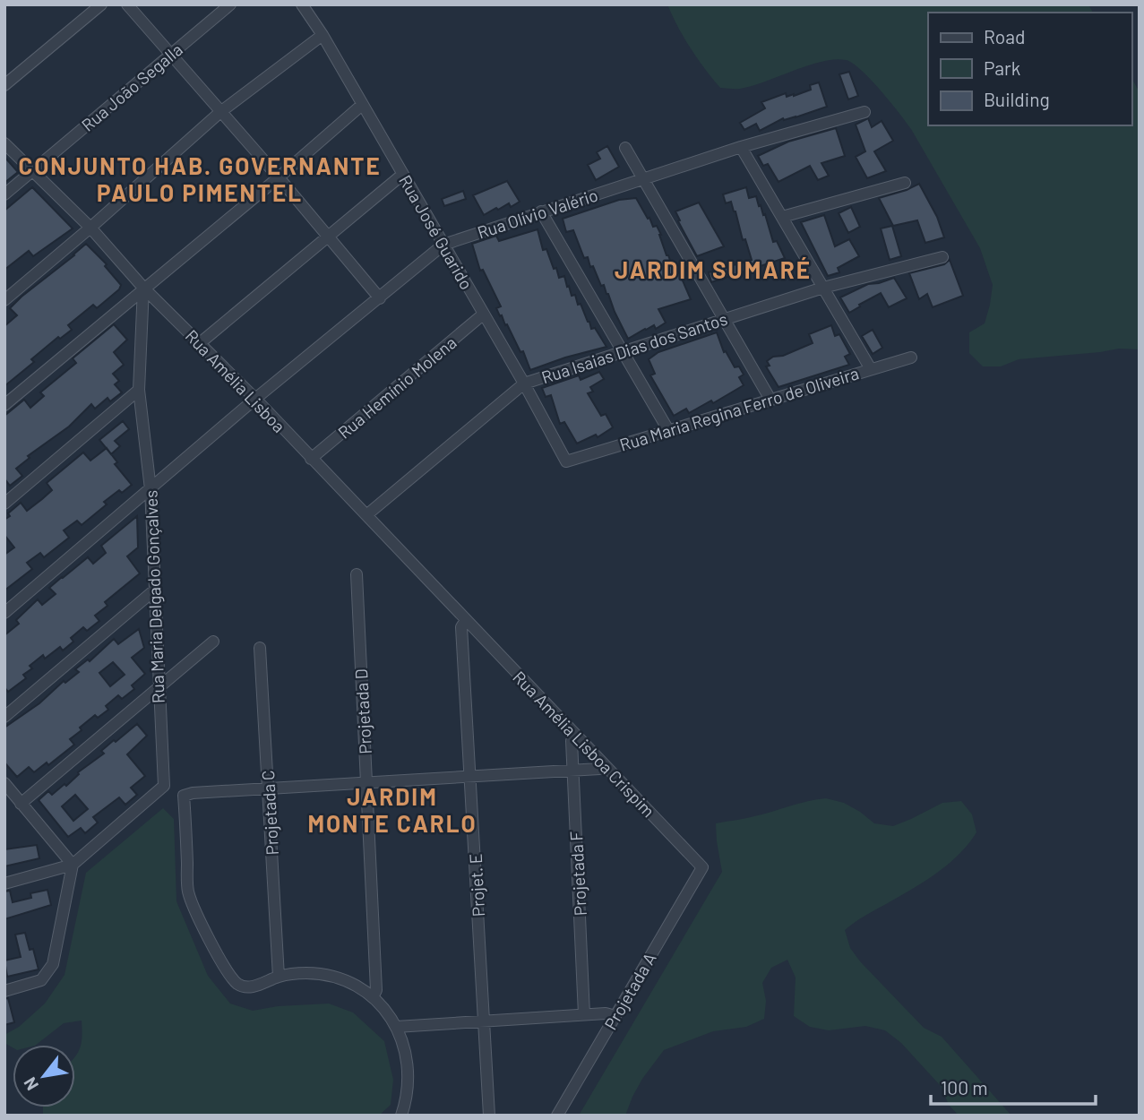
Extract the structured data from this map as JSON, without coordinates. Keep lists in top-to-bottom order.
{
  "streets": {
    "street": [
      "Rua João Segalla",
      "Rua Olívio Valério",
      "Rua José Guarido",
      "Rua Isaias Dias dos Santos",
      "Rua Amélia Lisboa",
      "Rua Hemínio Molena",
      "Rua Maria Regina Ferro de Oliveira",
      "Rua Maria Delgado Gonçalves",
      "Projetada D",
      "Rua Amélia Lisboa Crispim",
      "Projetada C",
      "Projetada F",
      "Projet. E",
      "Projetada A"
    ]
  },
  "crossings": [
    ["Rua João Segalla", "Rua Amélia Lisboa"],
    ["Rua Olívio Valério", "Rua José Guarido"],
    ["Rua Olívio Valério", "Rua Amélia Lisboa"],
    ["Rua Olívio Valério", "Rua Maria Delgado Gonçalves"],
    ["Rua José Guarido", "Rua Isaias Dias dos Santos"],
    ["Rua José Guarido", "Rua Hemínio Molena"],
    ["Rua José Guarido", "Rua Maria Regina Ferro de Oliveira"],
    ["Rua Isaias Dias dos Santos", "Rua Amélia Lisboa"],
    ["Rua Amélia Lisboa", "Rua Hemínio Molena"],
    ["Rua Amélia Lisboa", "Rua Maria Delgado Gonçalves"],
    ["Rua Amélia Lisboa", "Rua Amélia Lisboa Crispim"],
    ["Rua Amélia Lisboa", "Projet. E"],
    ["Rua Amélia Lisboa Crispim", "Projetada F"],
    ["Rua Amélia Lisboa Crispim", "Projet. E"],
    ["Rua Amélia Lisboa Crispim", "Projetada A"]
  ],
  "districts": ["CONJUNTO HAB. GOVERNANTE PAULO PIMENTEL", "JARDIM SUMARÉ", "JARDIM MONTE CARLO"],
  "legend": ["Road", "Park", "Building"],
  "scale_bar": "100 m",
  "north": "bottom left"
}
